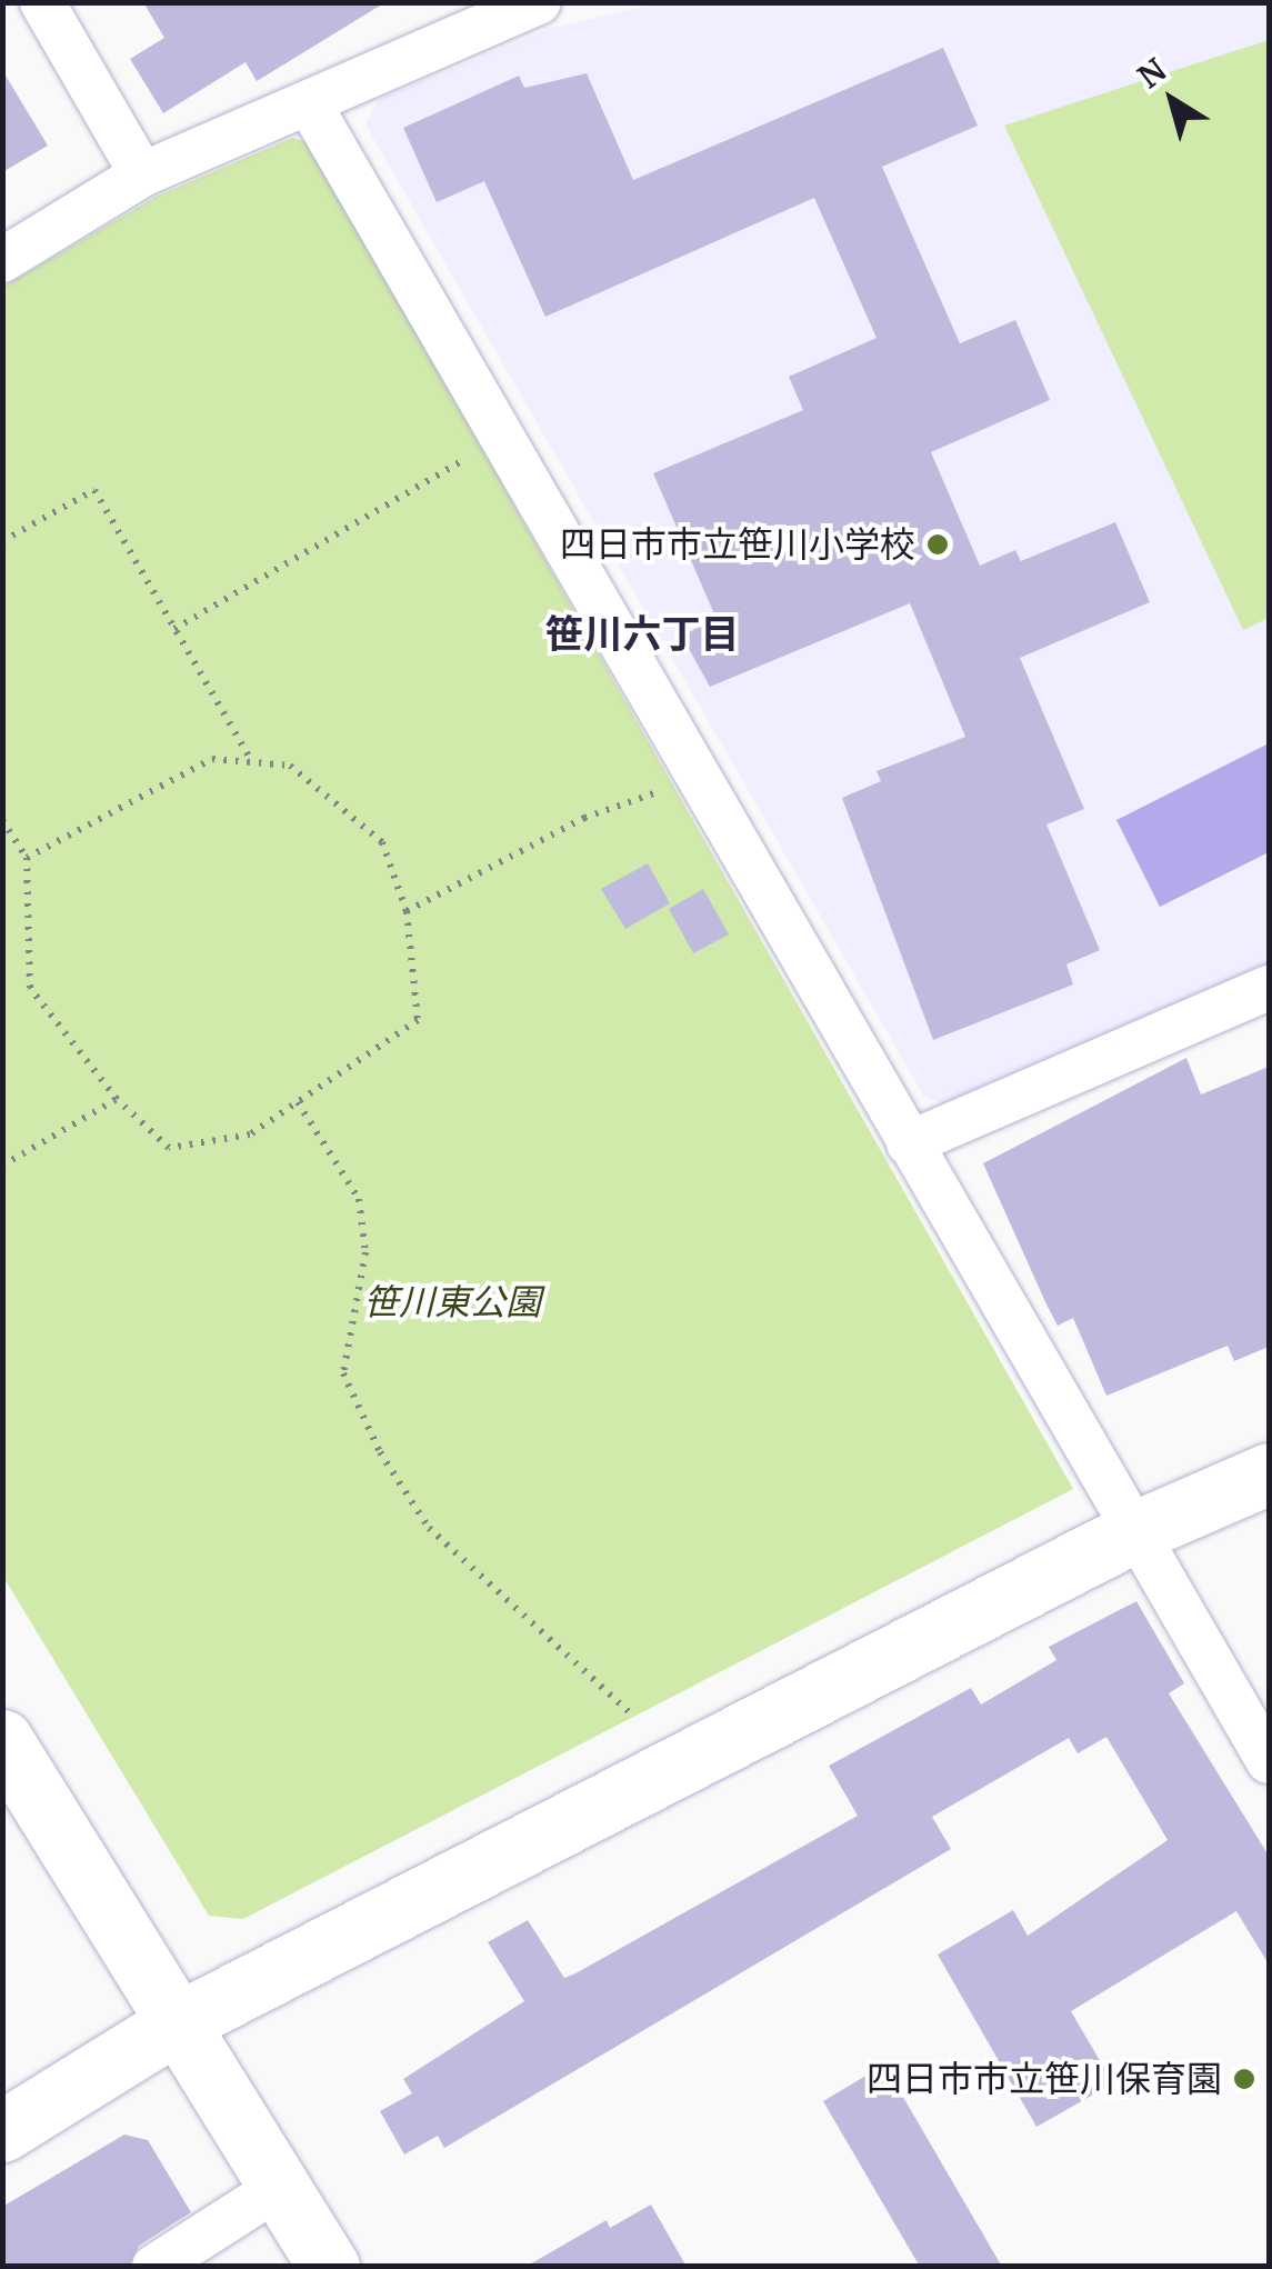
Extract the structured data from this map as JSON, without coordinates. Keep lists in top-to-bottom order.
{
  "districts": ["笹川六丁目"],
  "parks": ["笹川東公園"],
  "places": ["四日市市立笹川小学校", "四日市市立笹川保育園"],
  "north": "top left"
}
